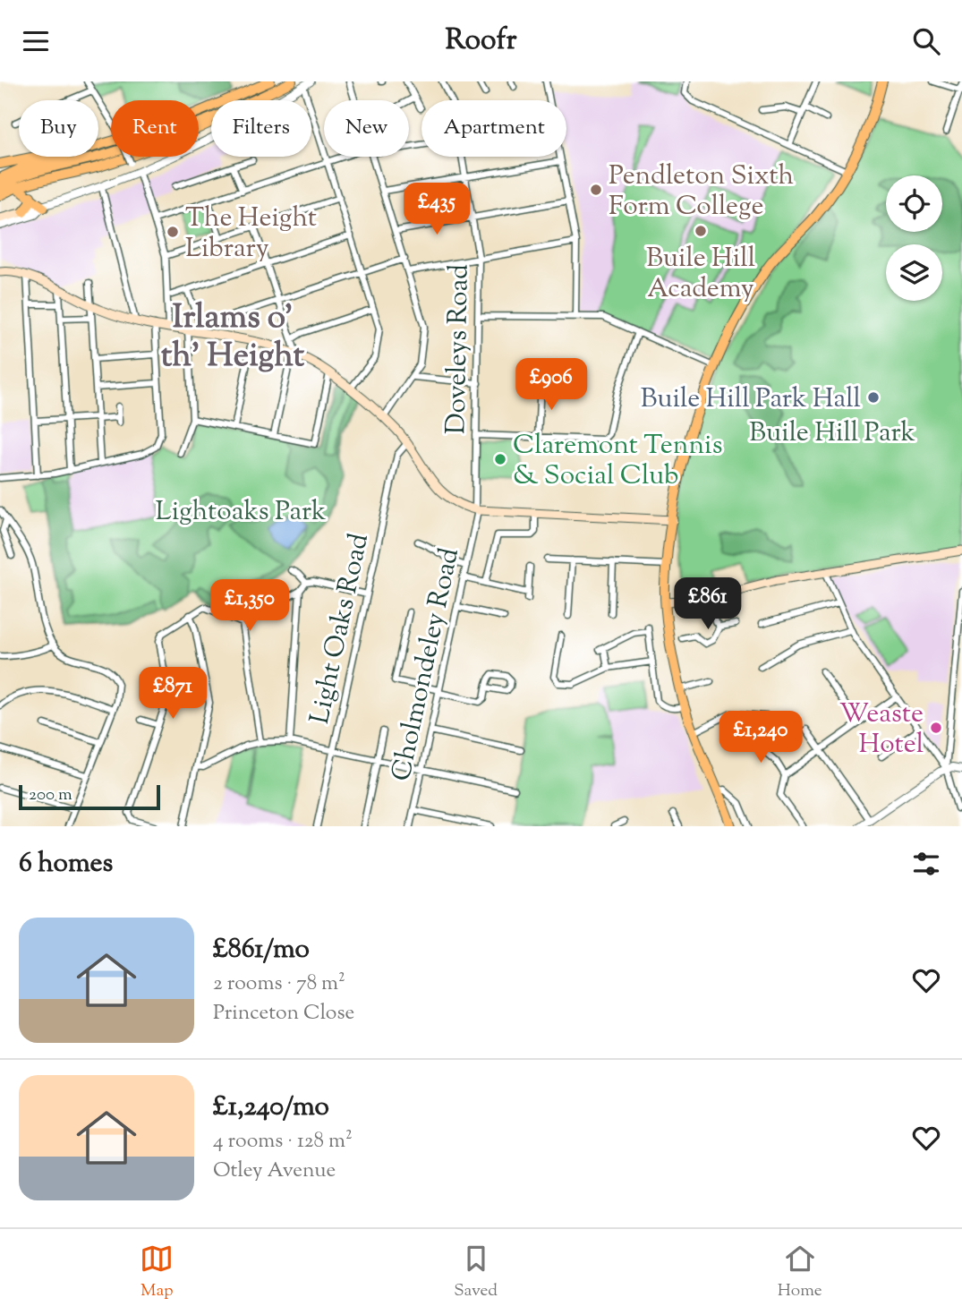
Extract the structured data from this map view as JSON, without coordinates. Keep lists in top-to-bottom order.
{
  "streets": {
    "street": ["Doveleys Road", "Light Oaks Road", "Cholmondeley Road"]
  },
  "crossings": [
    ["Doveleys Road", "Cholmondeley Road"]
  ],
  "districts": ["Irlams o' th' Height"],
  "parks": ["Buile Hill Park", "Lightoaks Park"],
  "places": [
    "Pendleton Sixth Form College",
    "Buile Hill Academy",
    "The Height Library",
    "Buile Hill Park Hall",
    "Claremont Tennis & Social Club",
    "Weaste Hotel"
  ],
  "scale_bar": "200 m",
  "page": {
    "header": "Roofr",
    "chip": [
      "Buy",
      "Rent",
      "Filters",
      "New",
      "Apartment"
    ],
    "price": [
      "£435",
      "£906",
      "£861",
      "£1,350",
      "£871",
      "£1,240"
    ],
    "scale": "200 m",
    "heading": "6 homes",
    "list": [
      {
        "name": "£861/mo",
        "note": "2 rooms · 78 m² · Princeton Close"
      },
      {
        "name": "£1,240/mo",
        "note": "4 rooms · 128 m² · Otley Avenue"
      }
    ],
    "tabs": ["Map", "Saved", "Home"]
  }
}
